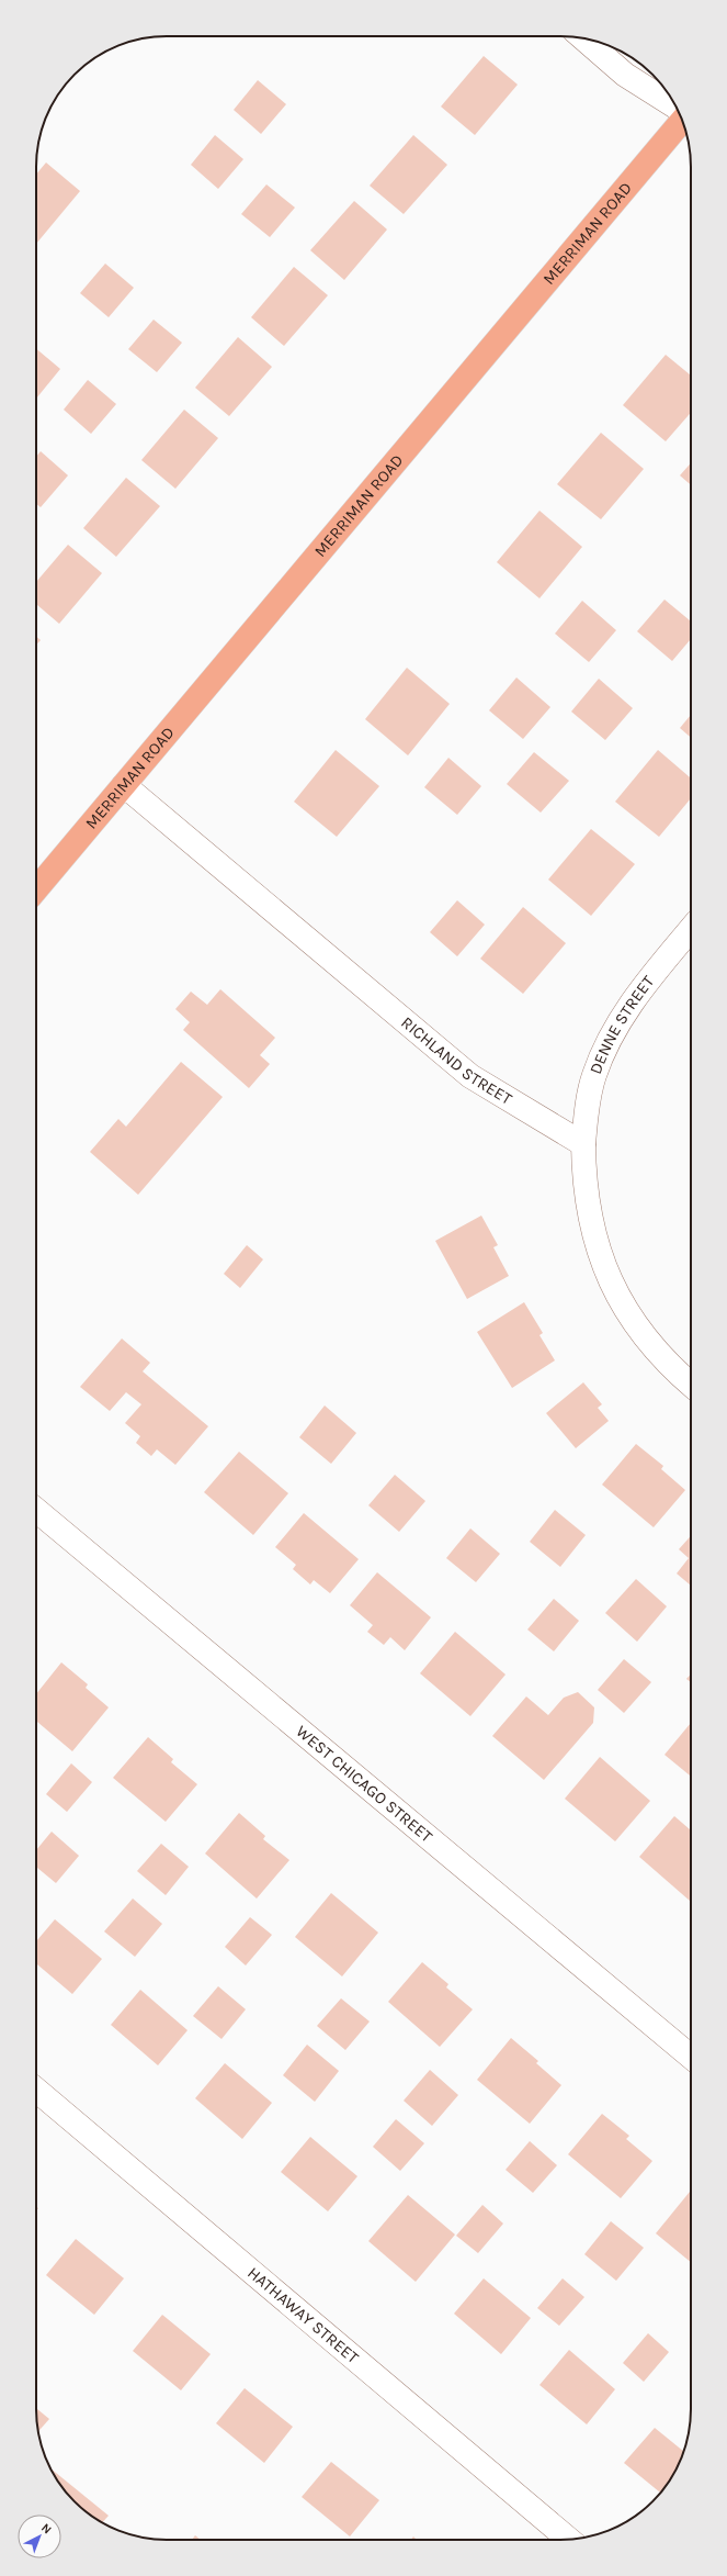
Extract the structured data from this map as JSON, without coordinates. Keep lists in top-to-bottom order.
{
  "streets": {
    "main road": ["MERRIMAN ROAD"],
    "street": [
      "DENNE STREET",
      "RICHLAND STREET",
      "WEST CHICAGO STREET",
      "HATHAWAY STREET"
    ]
  },
  "crossings": [
    ["MERRIMAN ROAD", "RICHLAND STREET"],
    ["DENNE STREET", "RICHLAND STREET"]
  ],
  "north": "top right"
}
